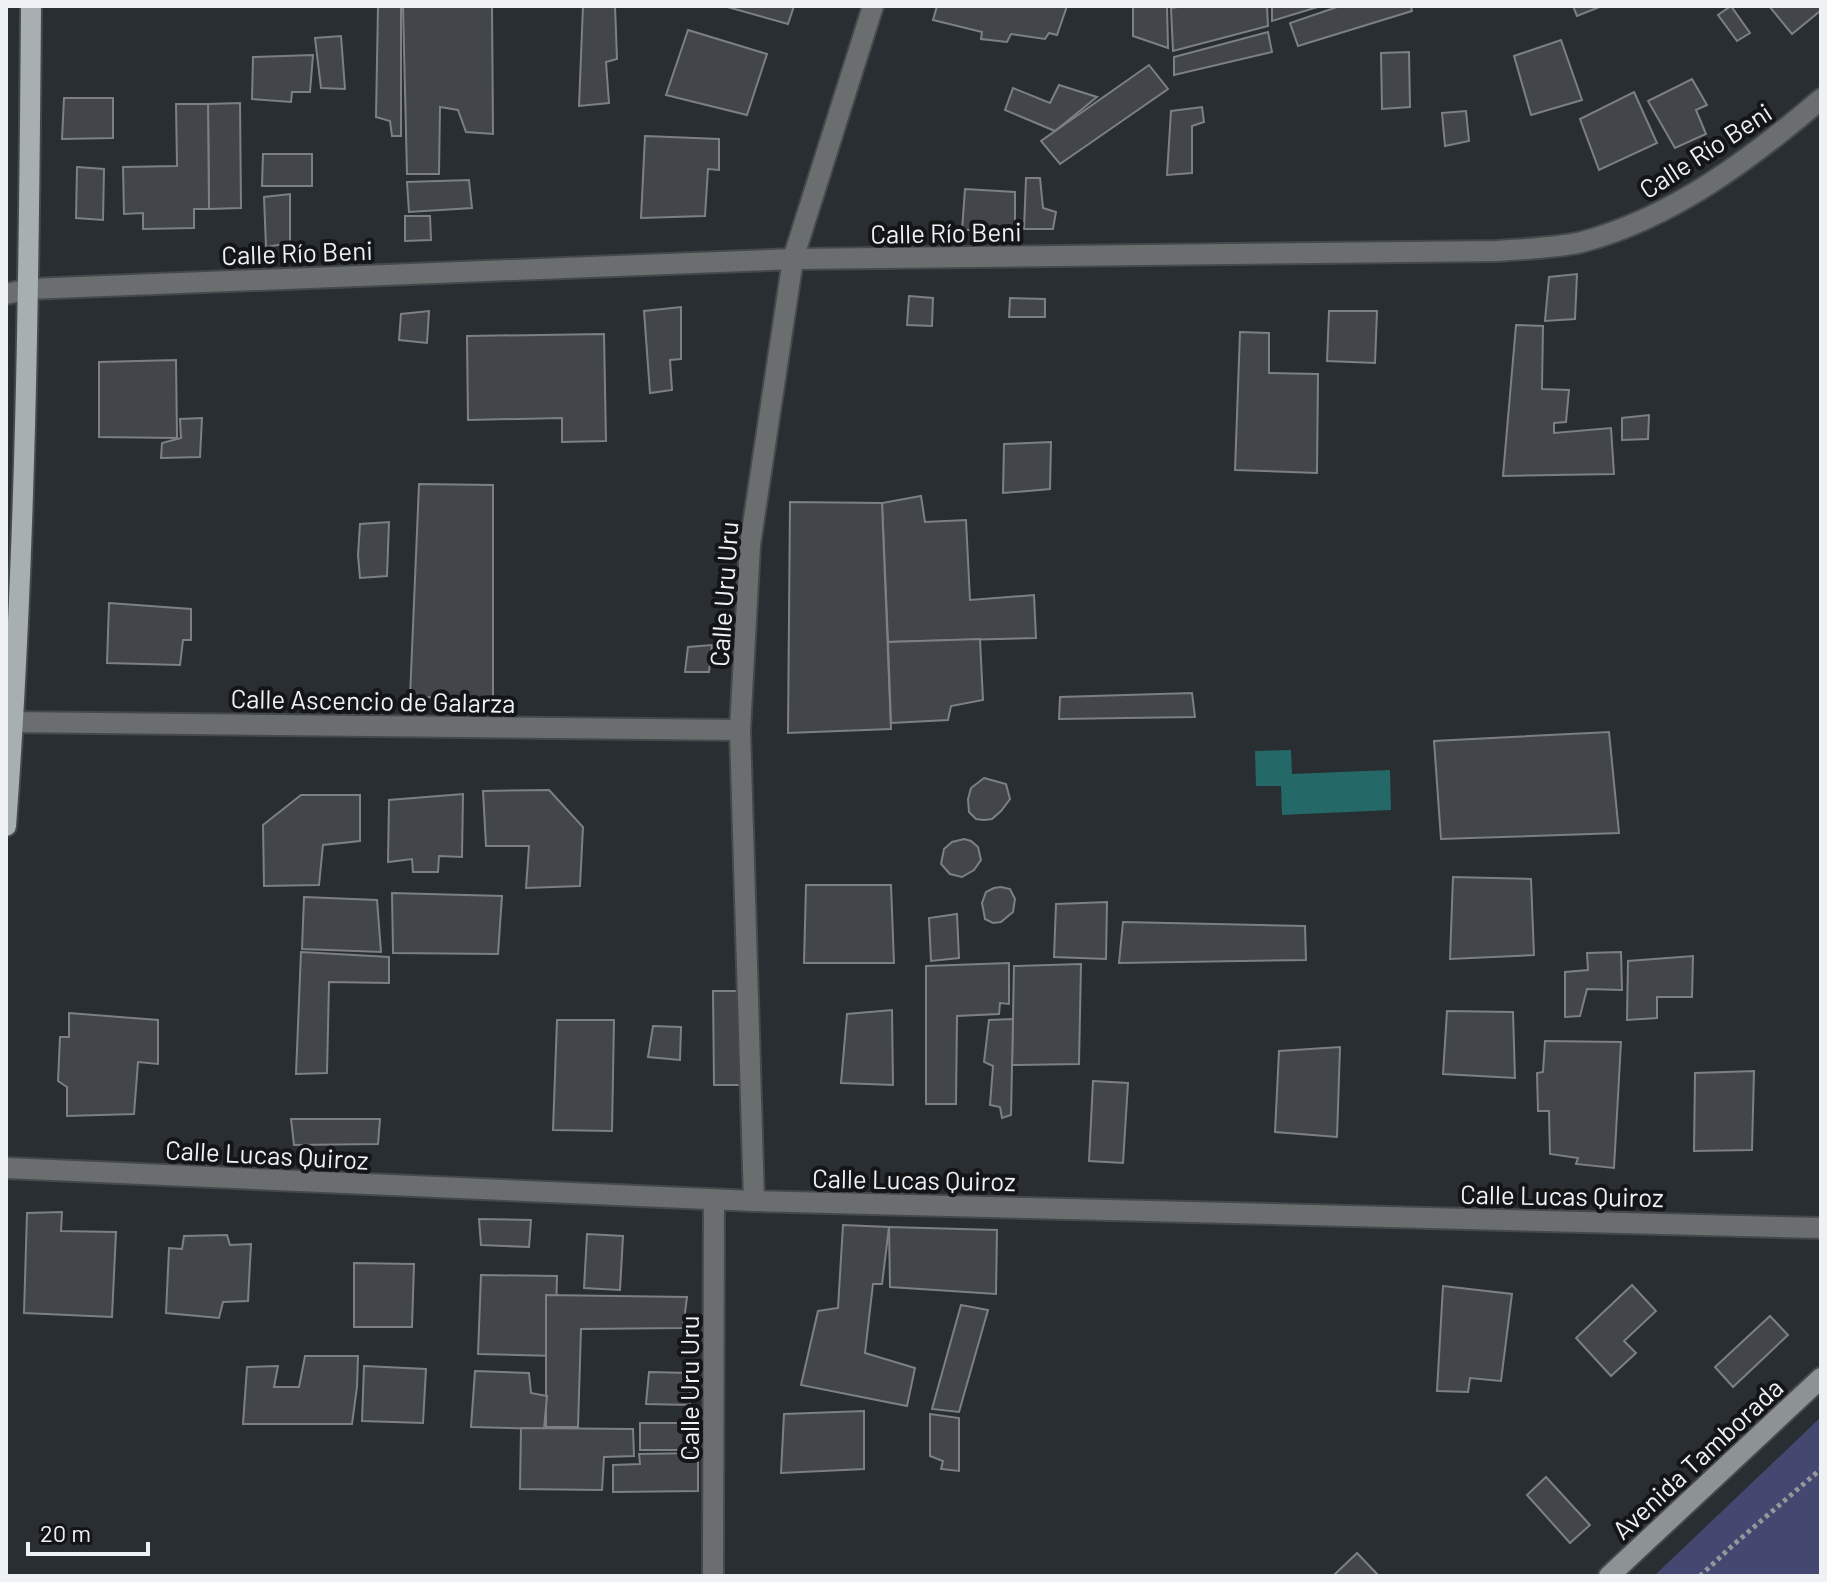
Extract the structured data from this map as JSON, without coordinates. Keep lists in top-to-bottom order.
{
  "streets": {
    "main road": ["Avenida Tamborada"],
    "street": [
      "Calle Río Beni",
      "Calle Uru Uru",
      "Calle Ascencio de Galarza",
      "Calle Lucas Quiroz"
    ]
  },
  "crossings": [
    ["Calle Río Beni", "Calle Uru Uru"],
    ["Calle Uru Uru", "Calle Ascencio de Galarza"],
    ["Calle Uru Uru", "Calle Lucas Quiroz"]
  ],
  "scale_bar": "20 m"
}
